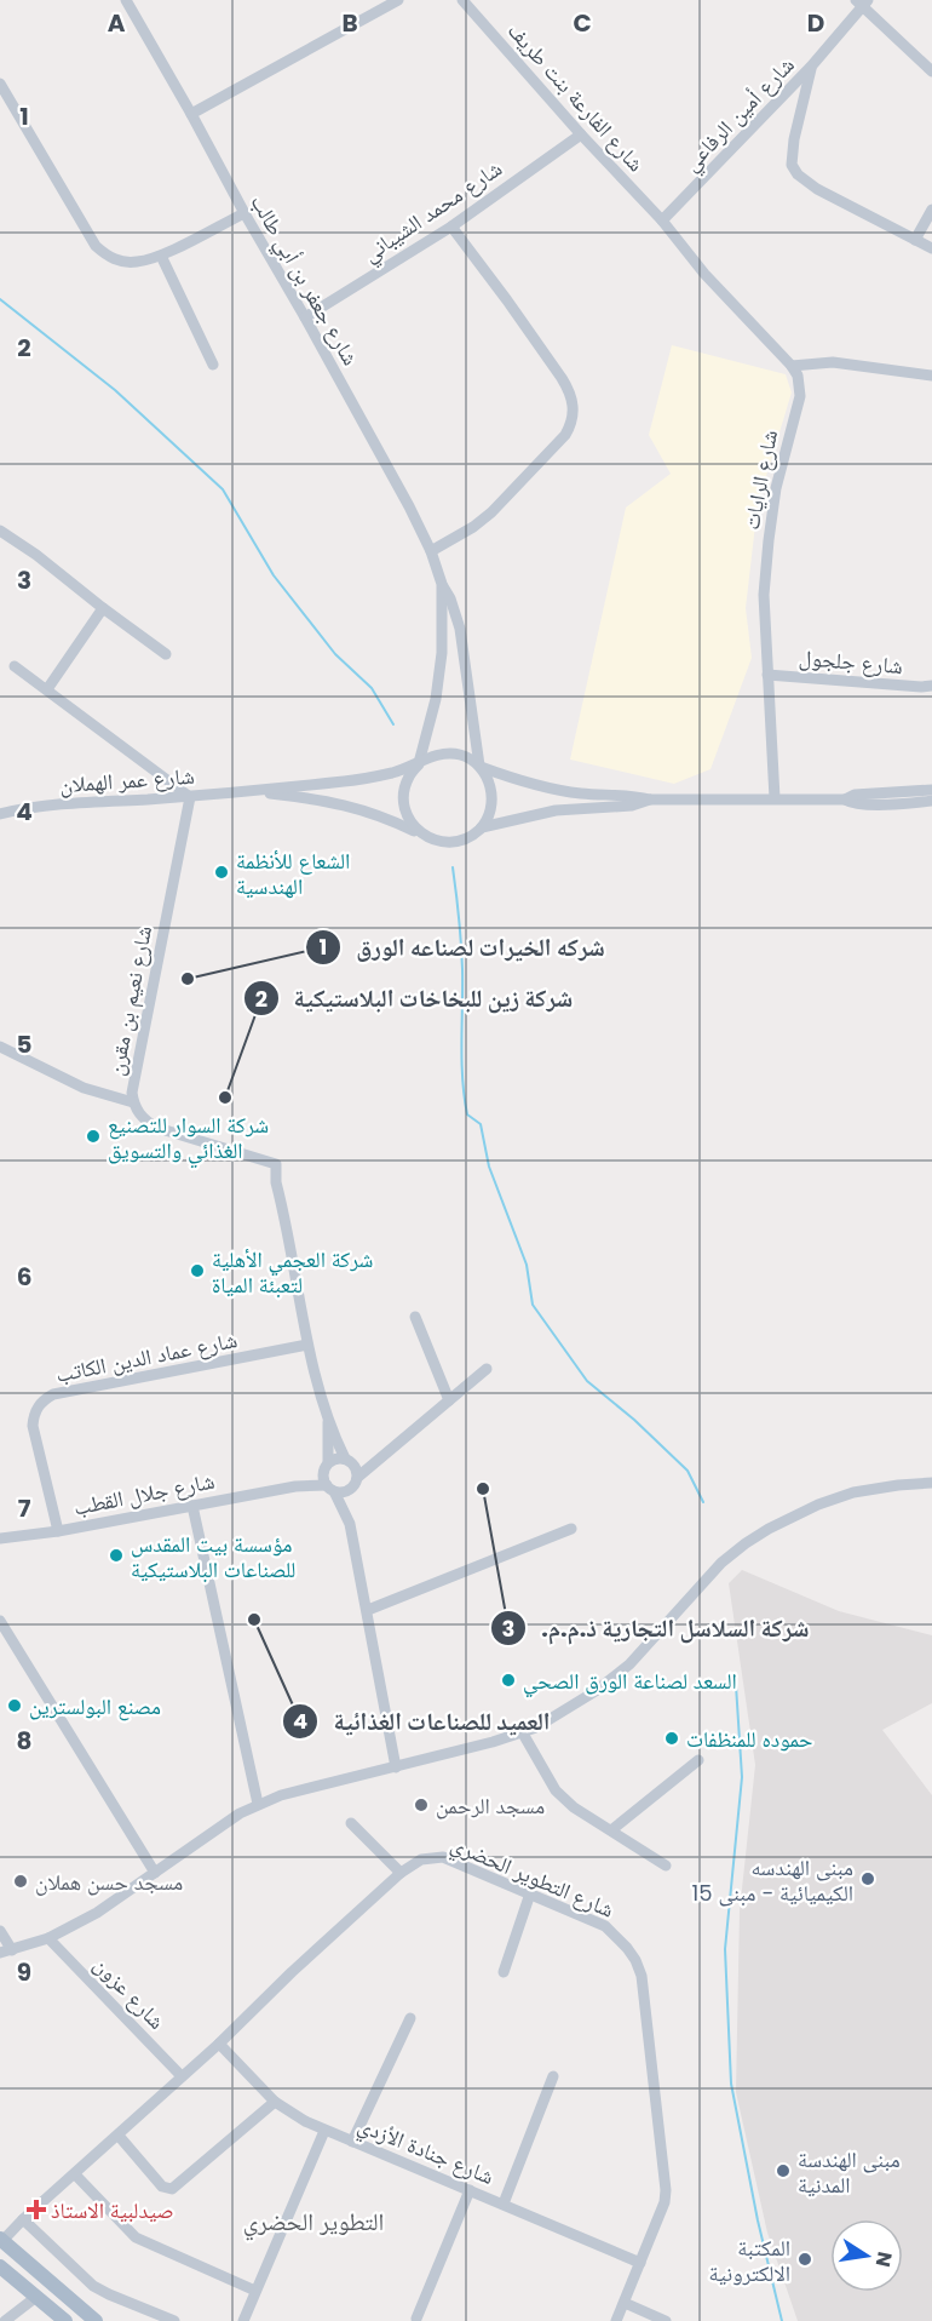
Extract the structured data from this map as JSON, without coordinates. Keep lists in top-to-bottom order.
{
  "streets": {
    "street": [
      "شارع الفارعة بنت طريف",
      "شارع أمين الرفاعي",
      "شارع محمد الشيباني",
      "شارع جعفر بن أبي طالب",
      "شارع الرايات",
      "شارع جلجول",
      "شارع عمر الهملان",
      "شارع نعيم بن مقرن",
      "شارع عماد الدين الكاتب",
      "شارع جلال القطب",
      "شارع التطوير الحضري",
      "شارع عزون",
      "شارع جنادة الأزدي"
    ]
  },
  "crossings": [
    ["شارع الفارعة بنت طريف", "شارع أمين الرفاعي"],
    ["شارع الفارعة بنت طريف", "شارع محمد الشيباني"],
    ["شارع محمد الشيباني", "شارع جعفر بن أبي طالب"],
    ["شارع جعفر بن أبي طالب", "شارع عمر الهملان"],
    ["شارع الرايات", "شارع جلجول"],
    ["شارع عمر الهملان", "شارع نعيم بن مقرن"],
    ["شارع نعيم بن مقرن", "شارع عماد الدين الكاتب"],
    ["شارع نعيم بن مقرن", "شارع جلال القطب"],
    ["شارع عماد الدين الكاتب", "شارع جلال القطب"],
    ["شارع التطوير الحضري", "شارع عزون"],
    ["شارع التطوير الحضري", "شارع جنادة الأزدي"]
  ],
  "districts": ["التطوير الحضري"],
  "places": {
    "other": [
      "الشعاع للأنظمة الهندسية",
      "شركه الخيرات لصناعه الورق",
      "شركة زين للبخاخات البلاستيكية",
      "شركة السوار للتصنيع الغذائي والتسويق",
      "شركة العجمي الأهلية لتعبئة المياة",
      ".شركة السلاسل التجارية ذ.م.م",
      "مؤسسة بيت المقدس للصناعات البلاستيكية",
      "العميد للصناعات الغذائية",
      "السعد لصناعة الورق الصحي",
      "مصنع البولسترين",
      "حموده للمنظفات",
      "مسجد الرحمن",
      "مبنى الهندسه الكيميائية - مبنى 15",
      "مسجد حسن هملان",
      "مبنى الهندسة المدنية",
      "المكتبة الالكترونية"
    ],
    "health": ["صيدلبية الاستاذ"]
  },
  "north": "right",
  "grid": {
    "columns": [
      "A",
      "B",
      "C",
      "D"
    ],
    "rows": [
      "1",
      "2",
      "3",
      "4",
      "5",
      "6",
      "7",
      "8",
      "9"
    ]
  }
}
